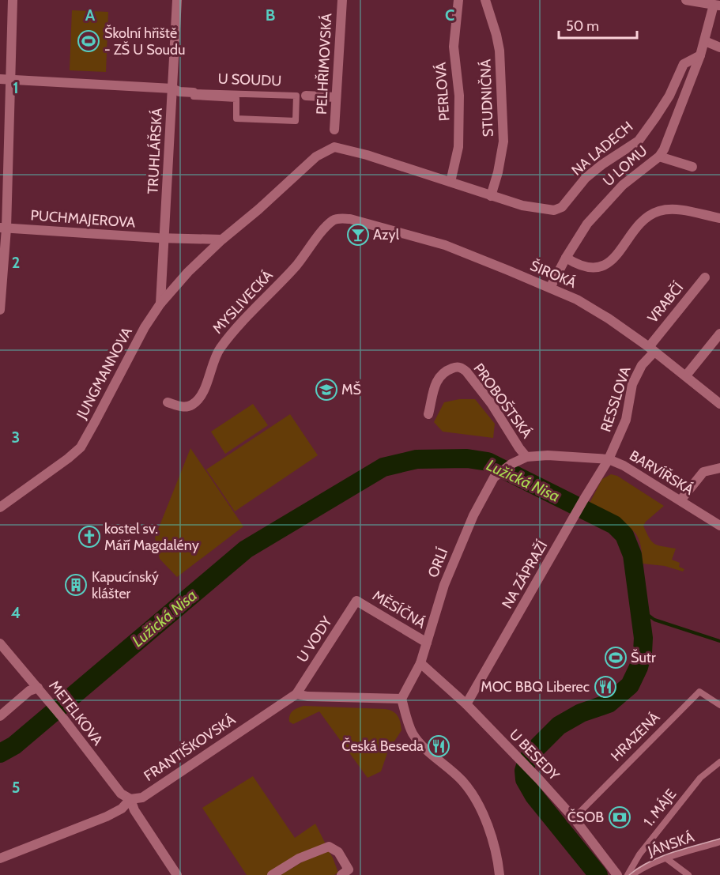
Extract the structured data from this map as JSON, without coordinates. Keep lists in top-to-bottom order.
{
  "streets": {
    "street": [
      "PELHŘIMOVSKÁ",
      "U SOUDU",
      "PERLOVÁ",
      "STUDNIČNÁ",
      "NA LADECH",
      "TRUHLÁŘSKÁ",
      "U LOMU",
      "PUCHMAJEROVA",
      "ŠIROKÁ",
      "MYSLIVECKÁ",
      "VRABČÍ",
      "JUNGMANNOVA",
      "RESSLOVA",
      "PROBOŠTSKÁ",
      "BARVÍŘSKÁ",
      "ORLÍ",
      "NA ZÁPRAŽÍ",
      "MĚSÍČNÁ",
      "U VODY",
      "METELKOVA",
      "HRAZENÁ",
      "FRANTIŠKOVSKÁ",
      "U BESEDY",
      "1. MÁJE",
      "JÁNSKÁ"
    ]
  },
  "crossings": [
    ["U SOUDU", "TRUHLÁŘSKÁ"],
    ["PERLOVÁ", "NA LADECH"],
    ["STUDNIČNÁ", "NA LADECH"],
    ["NA LADECH", "U LOMU"],
    ["NA LADECH", "JUNGMANNOVA"],
    ["TRUHLÁŘSKÁ", "PUCHMAJEROVA"],
    ["TRUHLÁŘSKÁ", "JUNGMANNOVA"],
    ["U LOMU", "ŠIROKÁ"],
    ["ŠIROKÁ", "MYSLIVECKÁ"],
    ["ŠIROKÁ", "VRABČÍ"],
    ["ŠIROKÁ", "RESSLOVA"],
    ["VRABČÍ", "RESSLOVA"],
    ["RESSLOVA", "BARVÍŘSKÁ"],
    ["RESSLOVA", "NA ZÁPRAŽÍ"],
    ["PROBOŠTSKÁ", "BARVÍŘSKÁ"],
    ["PROBOŠTSKÁ", "ORLÍ"],
    ["BARVÍŘSKÁ", "ORLÍ"],
    ["BARVÍŘSKÁ", "NA ZÁPRAŽÍ"],
    ["ORLÍ", "MĚSÍČNÁ"],
    ["ORLÍ", "U BESEDY"],
    ["NA ZÁPRAŽÍ", "U BESEDY"],
    ["MĚSÍČNÁ", "U VODY"],
    ["U VODY", "FRANTIŠKOVSKÁ"],
    ["METELKOVA", "FRANTIŠKOVSKÁ"],
    ["HRAZENÁ", "U BESEDY"]
  ],
  "water": ["Lužická Nisa"],
  "places": {
    "sports": ["Školní hřiště - ZŠ U Soudu", "Šutr"],
    "bar": ["Azyl"],
    "school or university": ["MŠ"],
    "church": ["kostel sv. Máří Magdalény"],
    "building": ["Kapucínský klášter"],
    "restaurant": ["MOC BBQ Liberec", "Česká Beseda"],
    "bank": ["ČSOB"]
  },
  "scale_bar": "50 m",
  "grid": {
    "columns": ["A", "B", "C"],
    "rows": [
      "1",
      "2",
      "3",
      "4",
      "5"
    ]
  }
}
